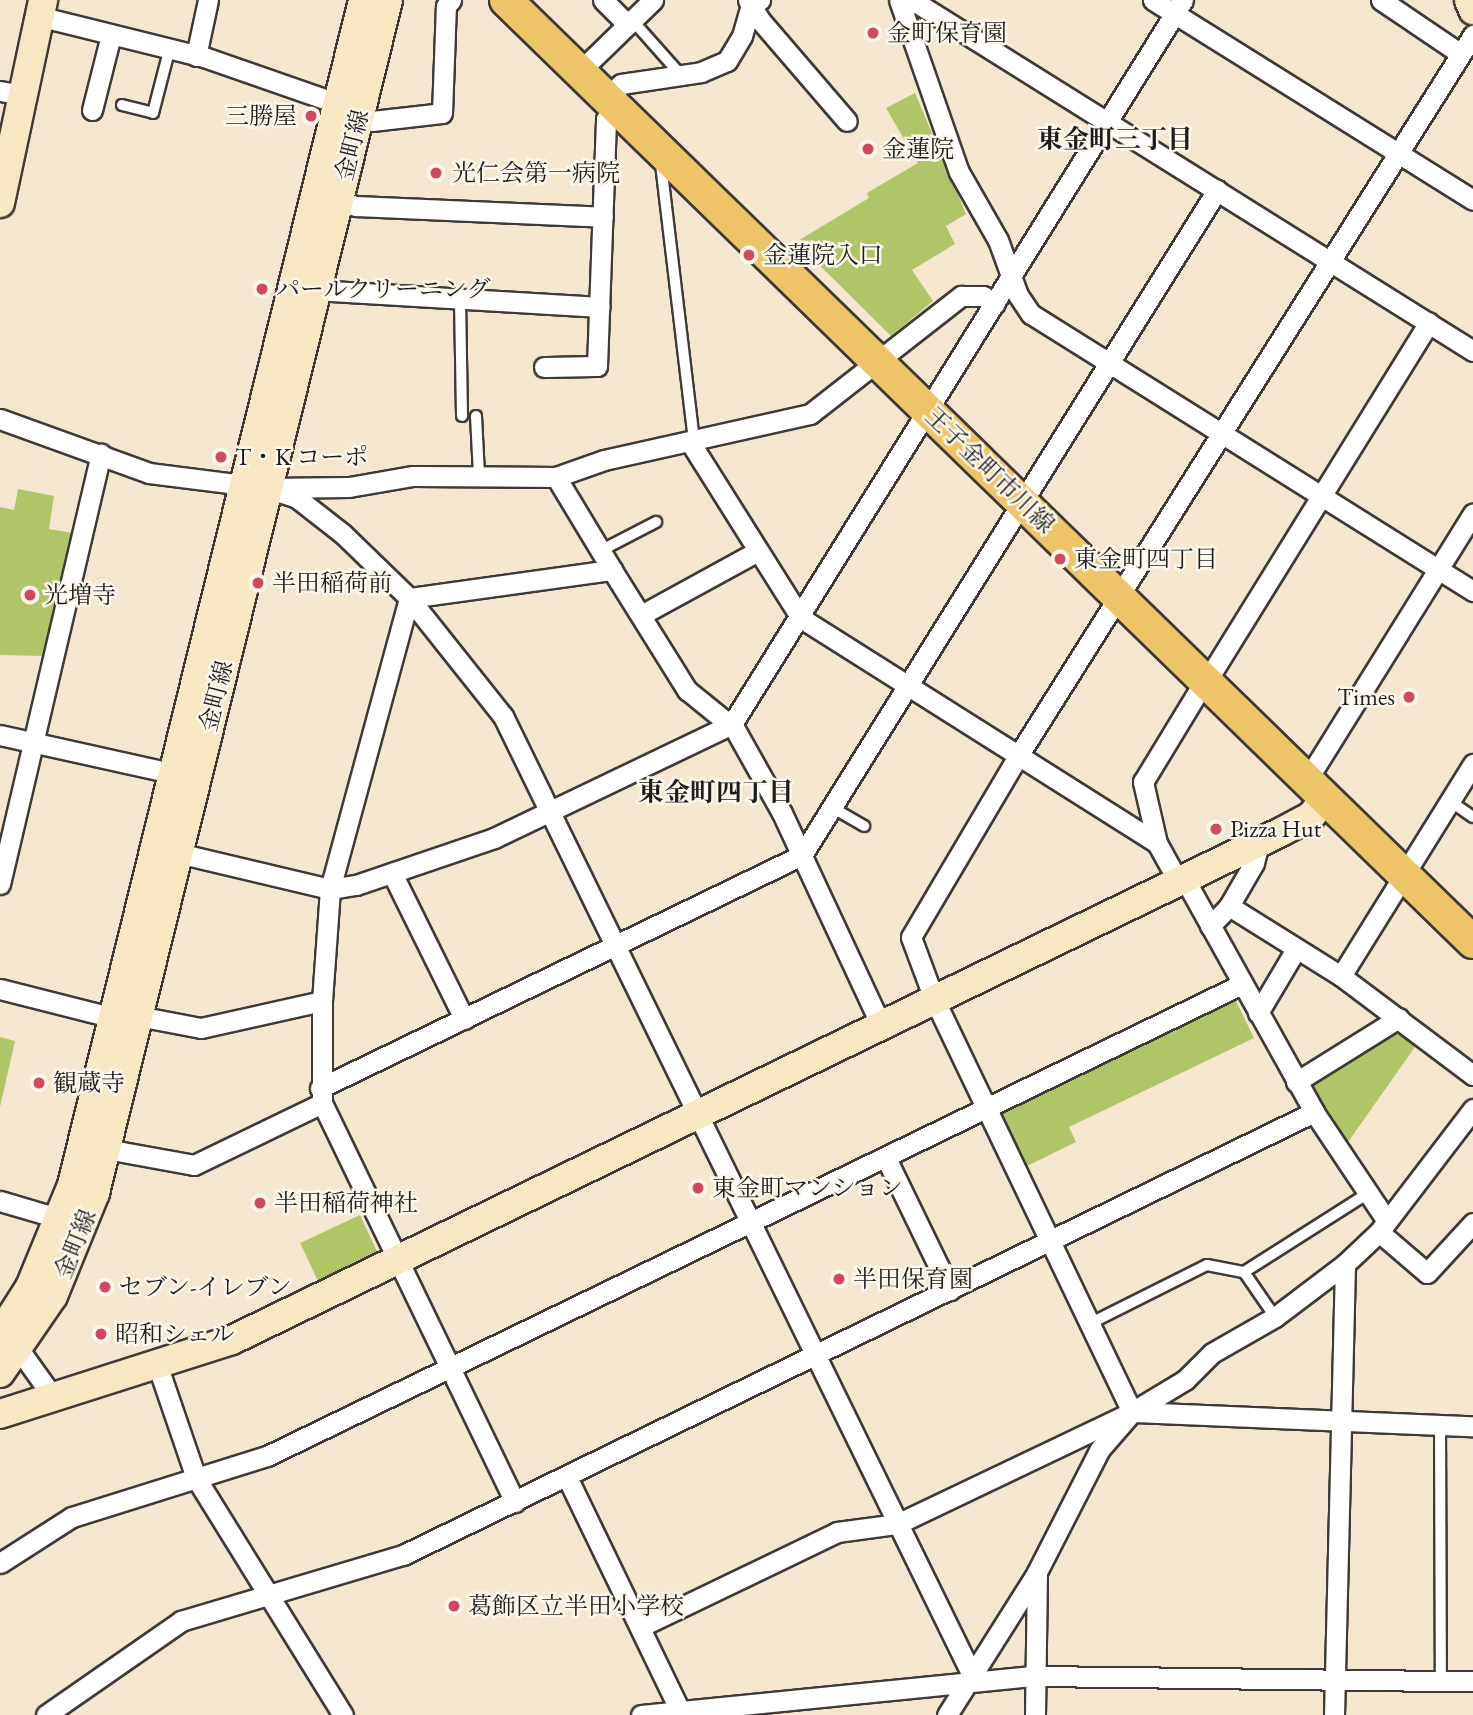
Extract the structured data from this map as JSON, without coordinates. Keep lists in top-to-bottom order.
{
  "streets": {
    "main road": ["金町線", "王子金町市川線"]
  },
  "districts": ["東金町三丁目", "東金町四丁目"],
  "places": [
    "金町保育園",
    "三勝屋",
    "金蓮院",
    "光仁会第一病院",
    "金蓮院入口",
    "パールクリーニング",
    "T・K コーポ",
    "東金町四丁目",
    "半田稲荷前",
    "光増寺",
    "Times",
    "Pizza Hut",
    "観蔵寺",
    "東金町マンション",
    "半田稲荷神社",
    "半田保育園",
    "セブン-イレブン",
    "昭和シェル",
    "葛飾区立半田小学校"
  ]
}
